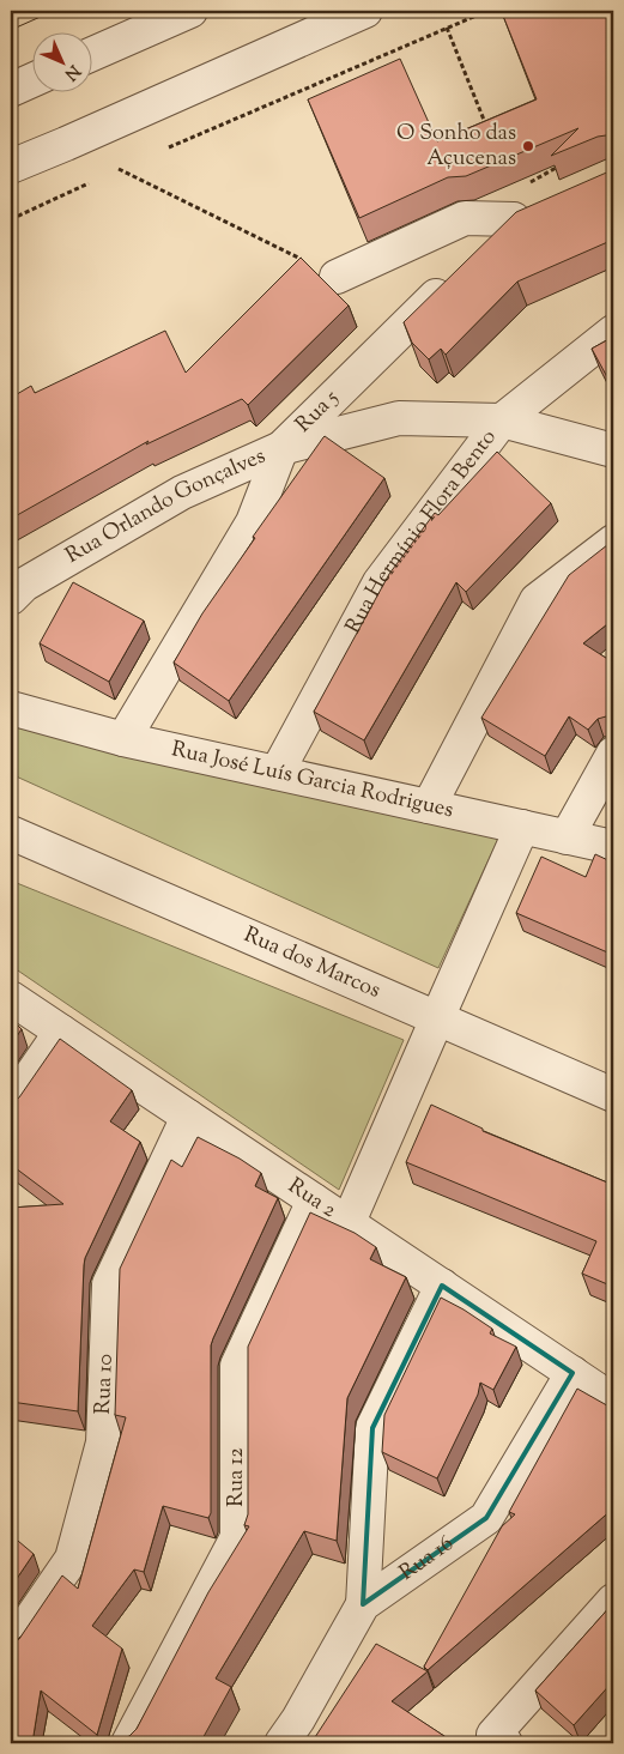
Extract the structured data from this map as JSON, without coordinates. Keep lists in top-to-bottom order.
{
  "streets": {
    "street": [
      "Rua 5",
      "Rua Orlando Gonçalves",
      "Rua Hermínio Flora Bento",
      "Rua José Luís Garcia Rodrigues",
      "Rua dos Marcos",
      "Rua 2",
      "Rua 10",
      "Rua 12",
      "Rua 16"
    ]
  },
  "crossings": [
    ["Rua 5", "Rua Orlando Gonçalves"],
    ["Rua 5", "Rua José Luís Garcia Rodrigues"],
    ["Rua Orlando Gonçalves", "Rua Hermínio Flora Bento"],
    ["Rua Hermínio Flora Bento", "Rua José Luís Garcia Rodrigues"],
    ["Rua 2", "Rua 10"],
    ["Rua 2", "Rua 12"],
    ["Rua 2", "Rua 16"]
  ],
  "places": ["O Sonho das Açucenas"],
  "north": "bottom right"
}
